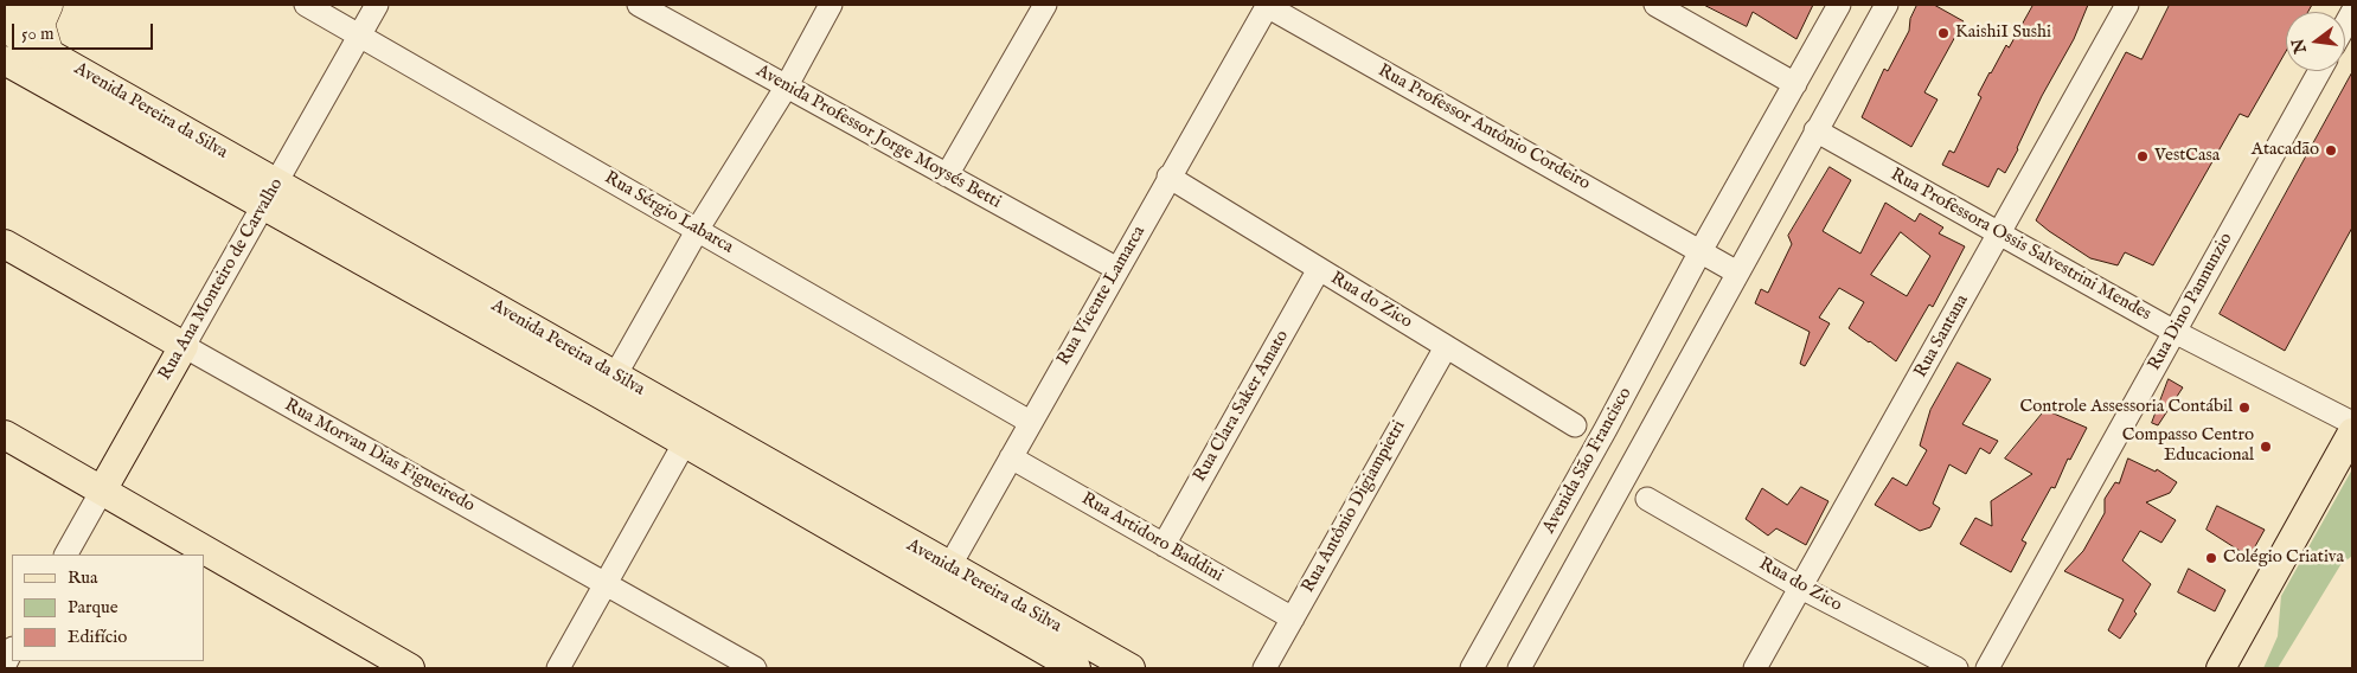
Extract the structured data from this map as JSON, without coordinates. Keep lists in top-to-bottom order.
{
  "streets": {
    "main road": ["Avenida Pereira da Silva", "Rua Ana Monteiro de Carvalho", "Rua Morvan Dias Figueiredo"],
    "street": [
      "Rua Professor Antônio Cordeiro",
      "Avenida Professor Jorge Moysés Betti",
      "Rua Sérgio Labarca",
      "Rua Professora Ossis Salvestrini Mendes",
      "Rua Vicente Lamarca",
      "Rua do Zico",
      "Rua Dino Pannunzio",
      "Rua Santana",
      "Rua Clara Saker Amato",
      "Avenida São Francisco",
      "Rua Antônio Digiampietri",
      "Rua Artidoro Baddini"
    ]
  },
  "crossings": [
    ["Avenida Pereira da Silva", "Rua Ana Monteiro de Carvalho"],
    ["Avenida Pereira da Silva", "Rua Vicente Lamarca"],
    ["Rua Professor Antônio Cordeiro", "Rua Vicente Lamarca"],
    ["Rua Professor Antônio Cordeiro", "Avenida São Francisco"],
    ["Avenida Professor Jorge Moysés Betti", "Rua Vicente Lamarca"],
    ["Rua Sérgio Labarca", "Rua Ana Monteiro de Carvalho"],
    ["Rua Sérgio Labarca", "Rua Vicente Lamarca"],
    ["Rua Professora Ossis Salvestrini Mendes", "Rua Dino Pannunzio"],
    ["Rua Professora Ossis Salvestrini Mendes", "Rua Santana"],
    ["Rua Ana Monteiro de Carvalho", "Rua Morvan Dias Figueiredo"],
    ["Rua Vicente Lamarca", "Rua do Zico"],
    ["Rua Vicente Lamarca", "Rua Artidoro Baddini"],
    ["Rua do Zico", "Rua Santana"],
    ["Rua do Zico", "Rua Clara Saker Amato"],
    ["Rua do Zico", "Avenida São Francisco"],
    ["Rua do Zico", "Rua Antônio Digiampietri"],
    ["Rua Clara Saker Amato", "Rua Artidoro Baddini"],
    ["Rua Antônio Digiampietri", "Rua Artidoro Baddini"]
  ],
  "places": [
    "KaishiI Sushi",
    "Atacadão",
    "VestCasa",
    "Controle Assessoria Contábil",
    "Compasso Centro Educacional",
    "Colégio Criativa"
  ],
  "legend": ["Rua", "Parque", "Edifício"],
  "scale_bar": "50 m",
  "north": "left"
}
